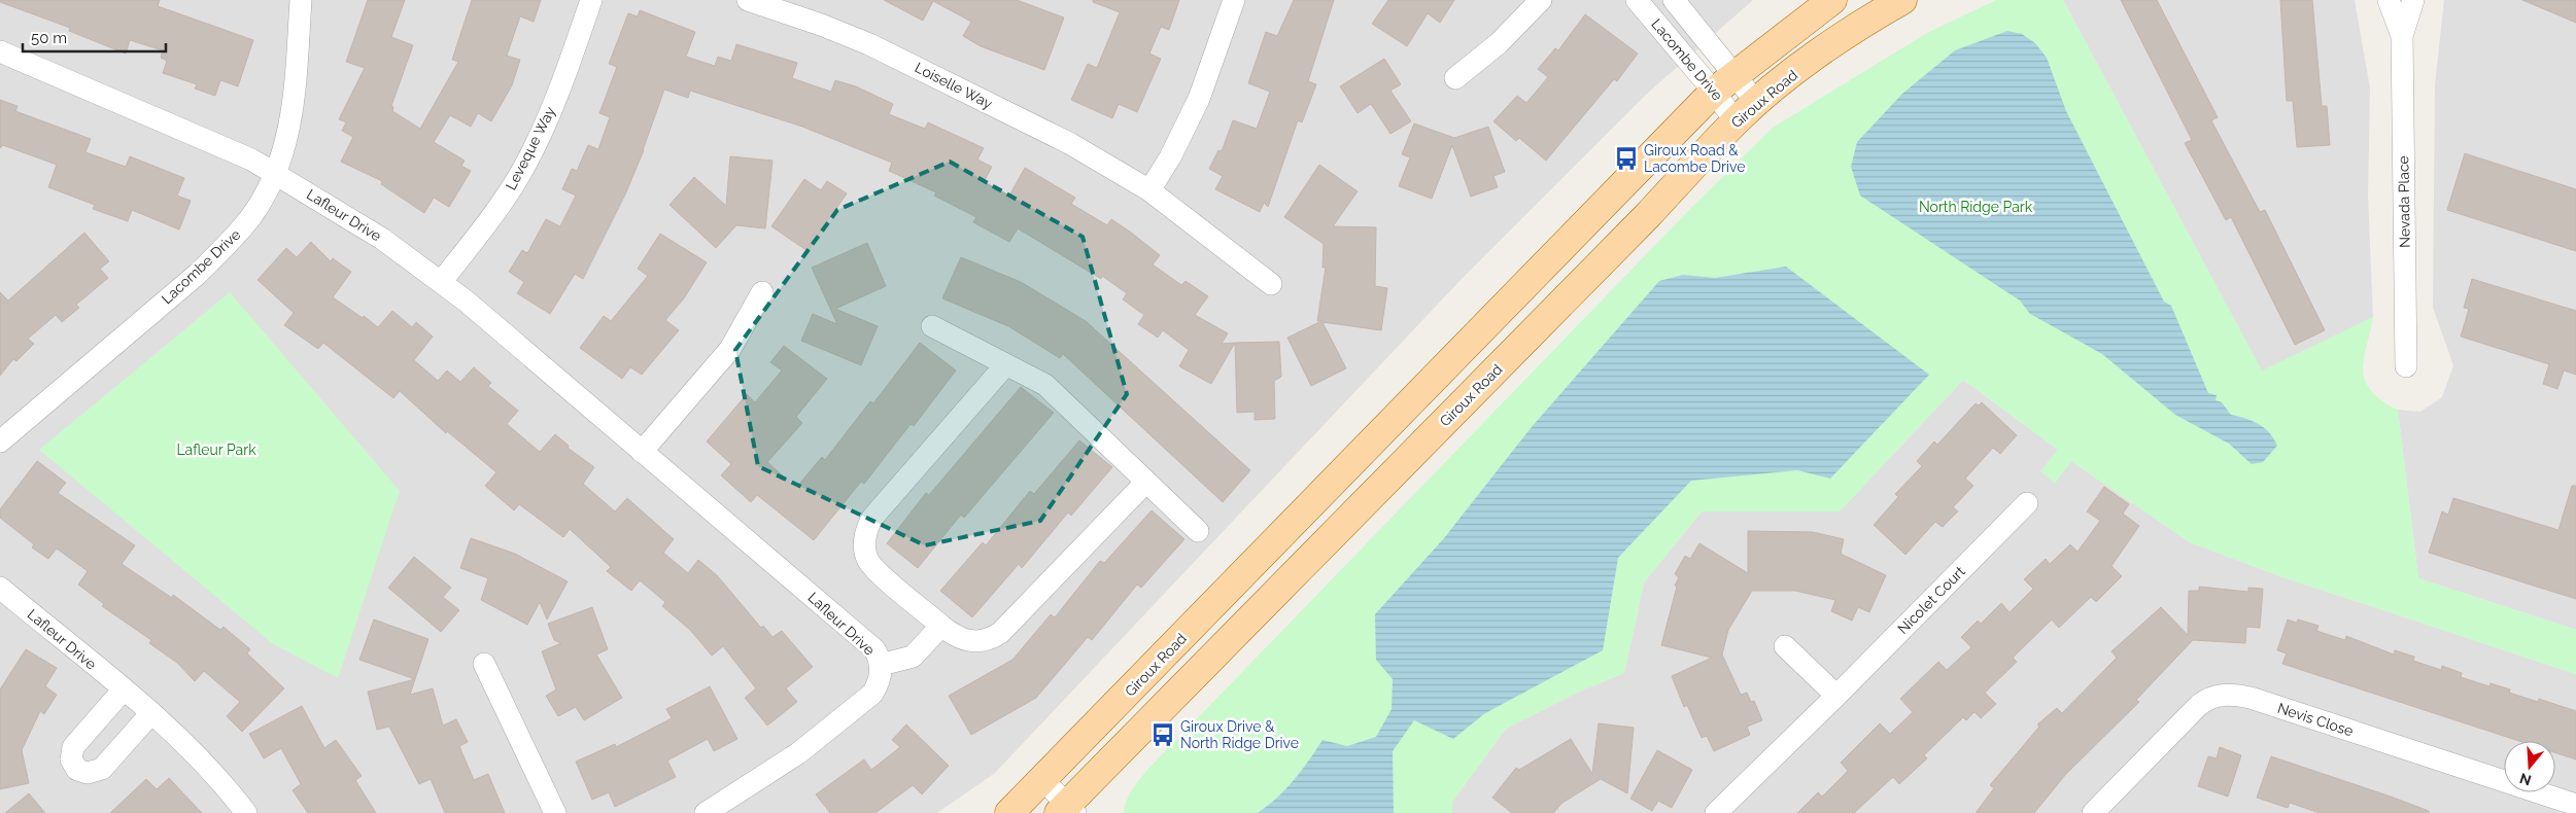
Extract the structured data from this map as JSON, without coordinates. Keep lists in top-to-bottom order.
{
  "streets": {
    "main road": ["Giroux Road"],
    "street": [
      "Lacombe Drive",
      "Loiselle Way",
      "Leveque Way",
      "Nevada Place",
      "Lafleur Drive",
      "Nicolet Court",
      "Nevis Close"
    ]
  },
  "crossings": [
    ["Lacombe Drive", "Giroux Road"],
    ["Lacombe Drive", "Lafleur Drive"],
    ["Leveque Way", "Lafleur Drive"]
  ],
  "parks": ["North Ridge Park", "Lafleur Park"],
  "places": {
    "bus stop": ["Giroux Road & Lacombe Drive", "Giroux Drive & North Ridge Drive"]
  },
  "scale_bar": "50 m",
  "north": "bottom"
}
